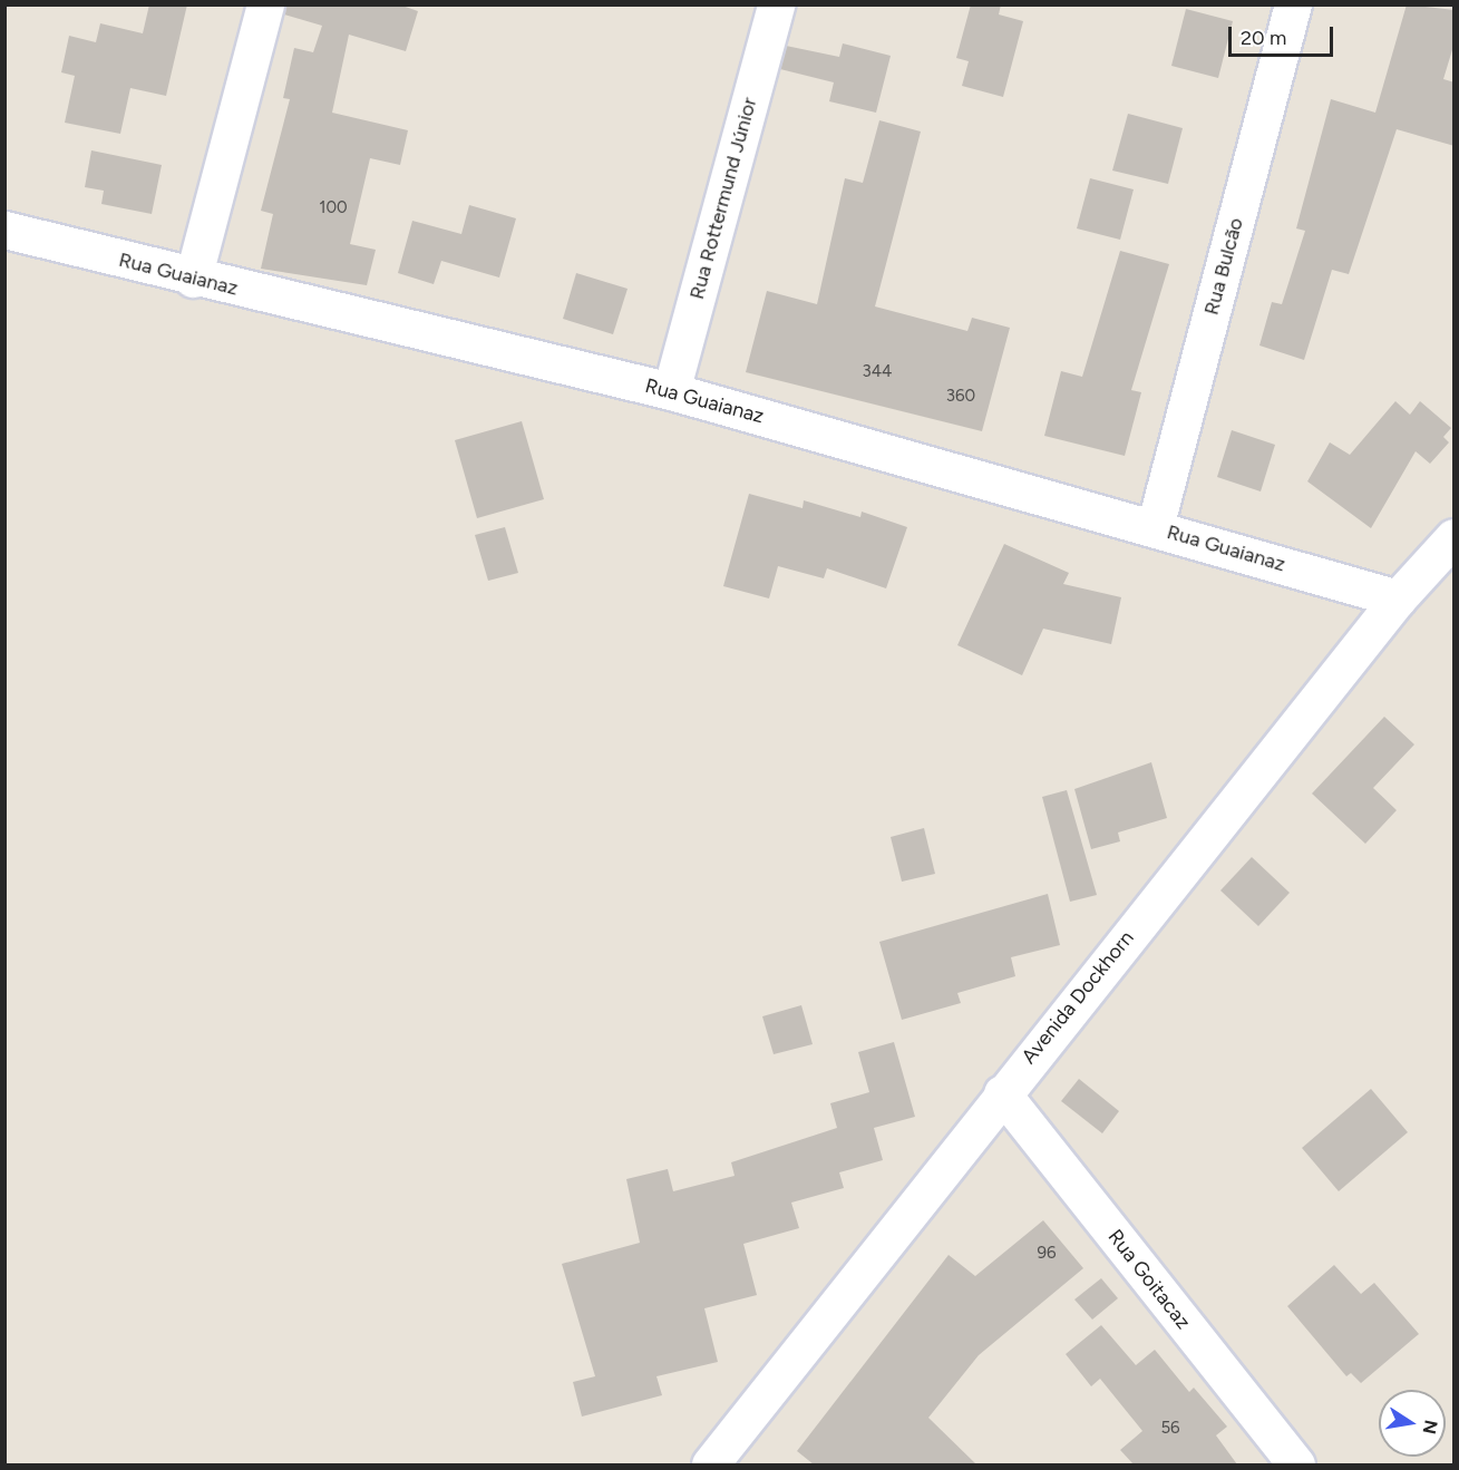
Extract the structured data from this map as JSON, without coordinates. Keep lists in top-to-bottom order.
{
  "streets": {
    "street": [
      "Rua Rottermund Júnior",
      "Rua Bulcão",
      "Rua Guaianaz",
      "Avenida Dockhorn",
      "Rua Goitacaz"
    ]
  },
  "crossings": [
    ["Rua Rottermund Júnior", "Rua Guaianaz"],
    ["Rua Bulcão", "Rua Guaianaz"],
    ["Rua Guaianaz", "Avenida Dockhorn"],
    ["Avenida Dockhorn", "Rua Goitacaz"]
  ],
  "house_numbers": [
    "100",
    "344",
    "360",
    "96",
    "56"
  ],
  "scale_bar": "20 m",
  "north": "right"
}
